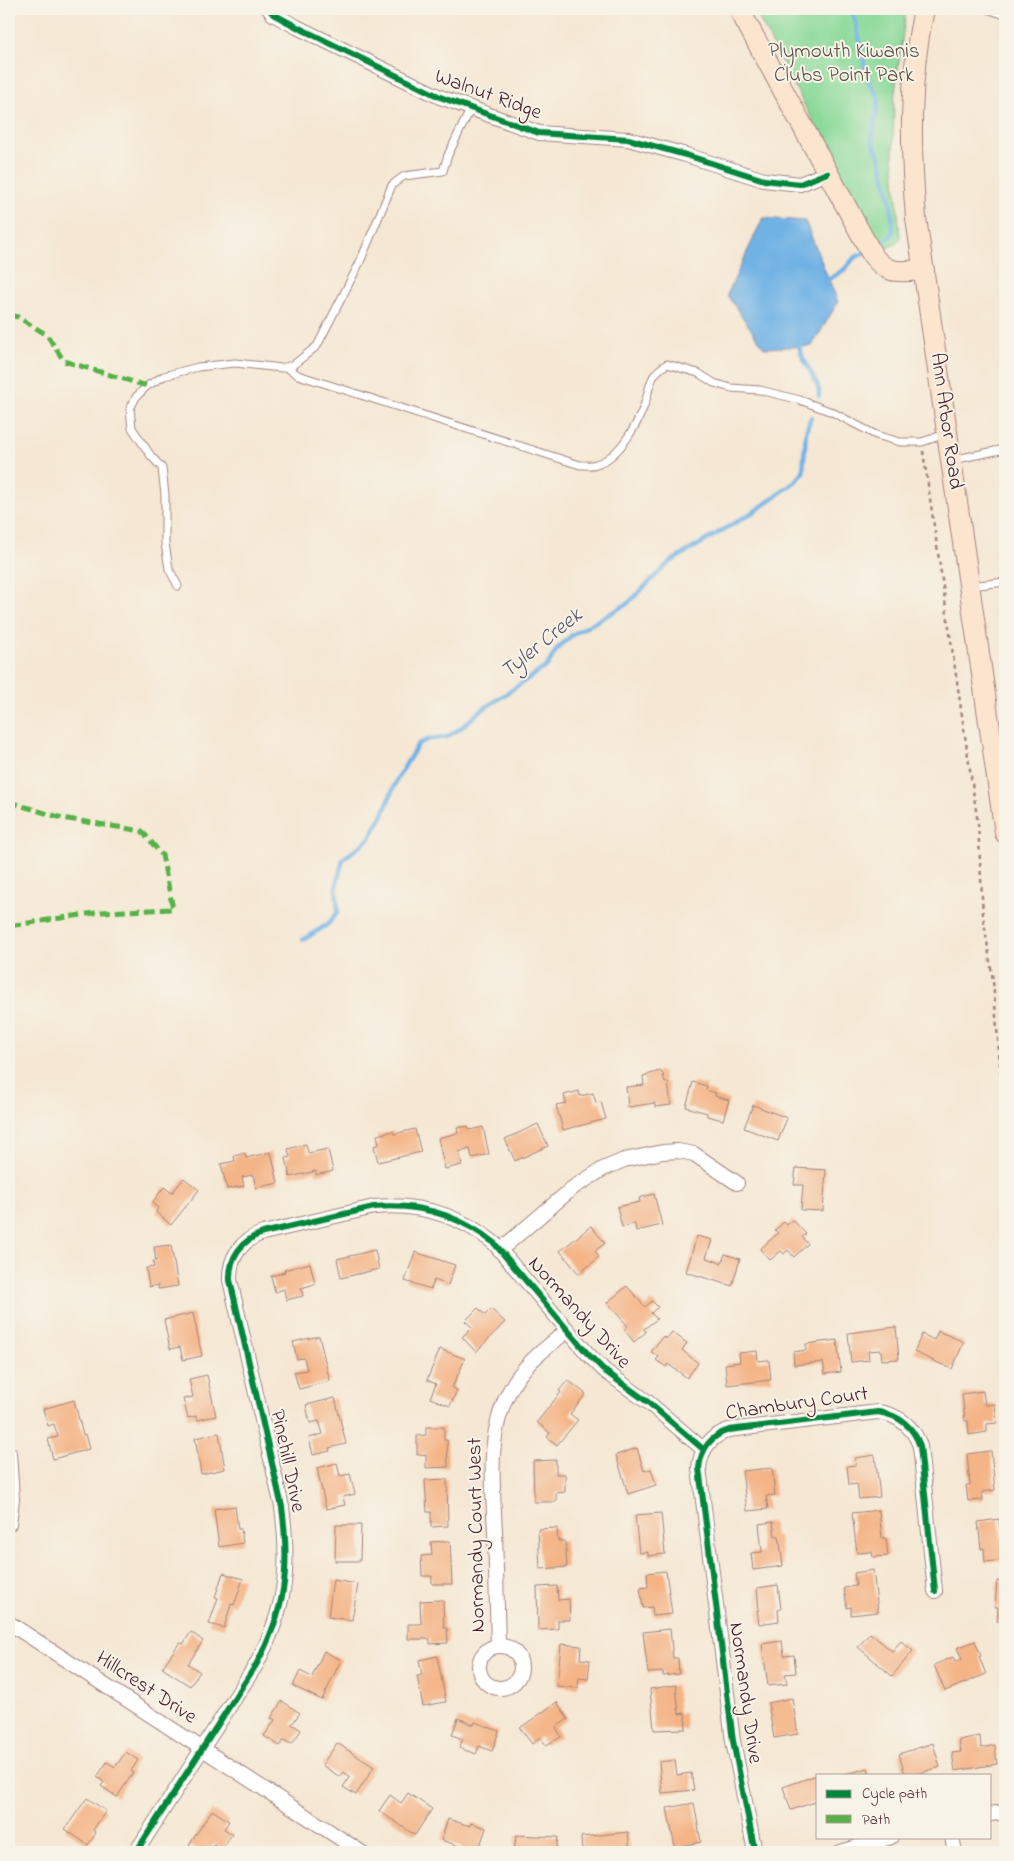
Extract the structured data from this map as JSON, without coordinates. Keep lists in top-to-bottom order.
{
  "streets": {
    "main road": ["Ann Arbor Road"],
    "street": [
      "Walnut Ridge",
      "Normandy Drive",
      "Chambury Court",
      "Pinehill Drive",
      "Normandy Court West",
      "Hillcrest Drive"
    ]
  },
  "crossings": [
    ["Normandy Drive", "Chambury Court"],
    ["Normandy Drive", "Pinehill Drive"],
    ["Normandy Drive", "Normandy Court West"],
    ["Pinehill Drive", "Hillcrest Drive"]
  ],
  "water": ["Tyler Creek"],
  "parks": ["Plymouth Kiwanis Clubs Point Park"],
  "legend": ["Cycle path", "Path"]
}
